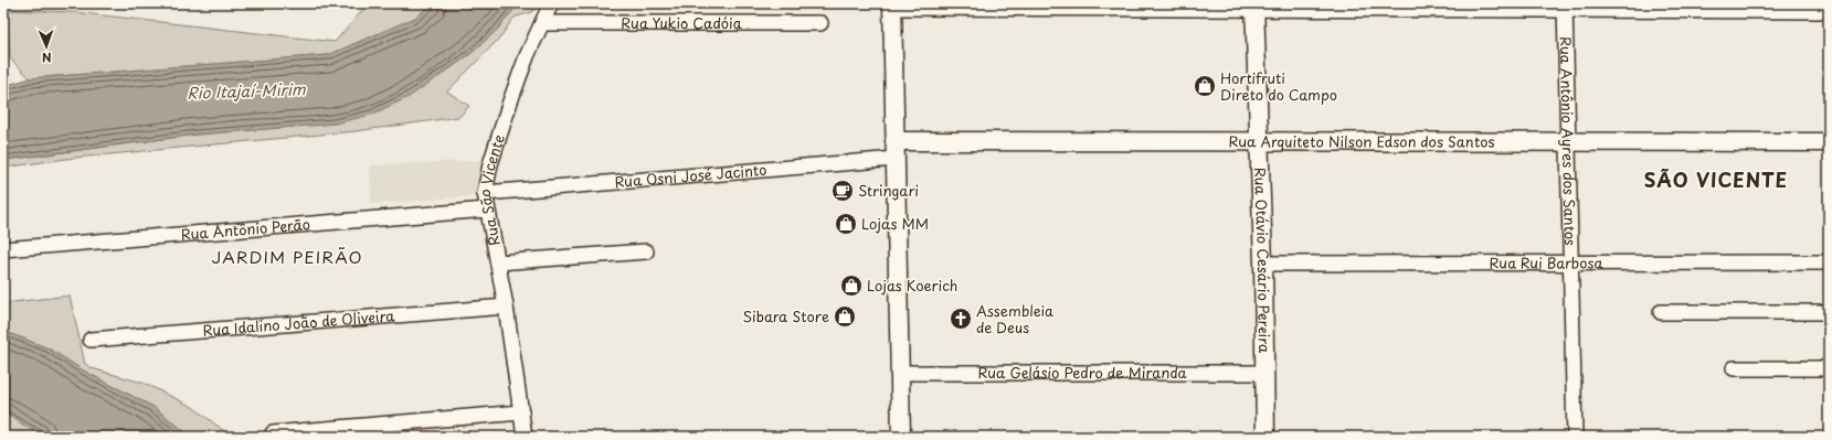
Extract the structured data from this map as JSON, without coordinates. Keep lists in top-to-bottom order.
{
  "streets": {
    "main road": ["Rua Arquiteto Nilson Edson dos Santos", "Rua Otávio Cesário Pereira"],
    "street": [
      "Rua Yukio Cadóia",
      "Rua Antônio Ayres dos Santos",
      "Rua Osni José Jacinto",
      "Rua São Vicente",
      "Rua Antônio Perão",
      "Rua Rui Barbosa",
      "Rua Idalino João de Oliveira",
      "Rua Gelásio Pedro de Miranda"
    ]
  },
  "crossings": [
    ["Rua Yukio Cadóia", "Rua São Vicente"],
    ["Rua Antônio Ayres dos Santos", "Rua Arquiteto Nilson Edson dos Santos"],
    ["Rua Antônio Ayres dos Santos", "Rua Rui Barbosa"],
    ["Rua Arquiteto Nilson Edson dos Santos", "Rua Osni José Jacinto"],
    ["Rua Arquiteto Nilson Edson dos Santos", "Rua Otávio Cesário Pereira"],
    ["Rua Osni José Jacinto", "Rua São Vicente"],
    ["Rua São Vicente", "Rua Antônio Perão"],
    ["Rua São Vicente", "Rua Idalino João de Oliveira"],
    ["Rua Otávio Cesário Pereira", "Rua Rui Barbosa"],
    ["Rua Otávio Cesário Pereira", "Rua Gelásio Pedro de Miranda"]
  ],
  "districts": ["SÃO VICENTE", "JARDIM PEIRÃO"],
  "water": ["Rio Itajaí-Mirim"],
  "places": {
    "shop": [
      "Hortifruti Direto do Campo",
      "Lojas MM",
      "Lojas Koerich",
      "Sibara Store"
    ],
    "cafe": ["Stringari"],
    "church": ["Assembleia de Deus"]
  },
  "north": "bottom"
}
